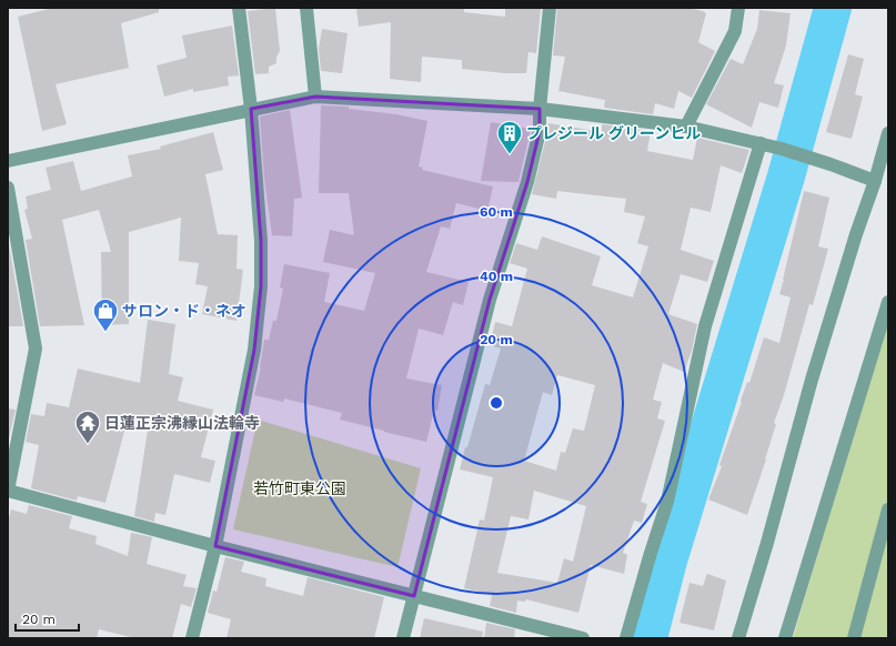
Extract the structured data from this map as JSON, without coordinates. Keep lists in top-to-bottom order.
{
  "parks": ["若竹町東公園"],
  "places": {
    "building": ["プレジール グリーンヒル"],
    "shop": ["サロン・ド・ネオ"],
    "temple": ["日蓮正宗沸縁山法輪寺"]
  },
  "scale_bar": "20 m",
  "rings": ["60 m", "40 m", "20 m"]
}
